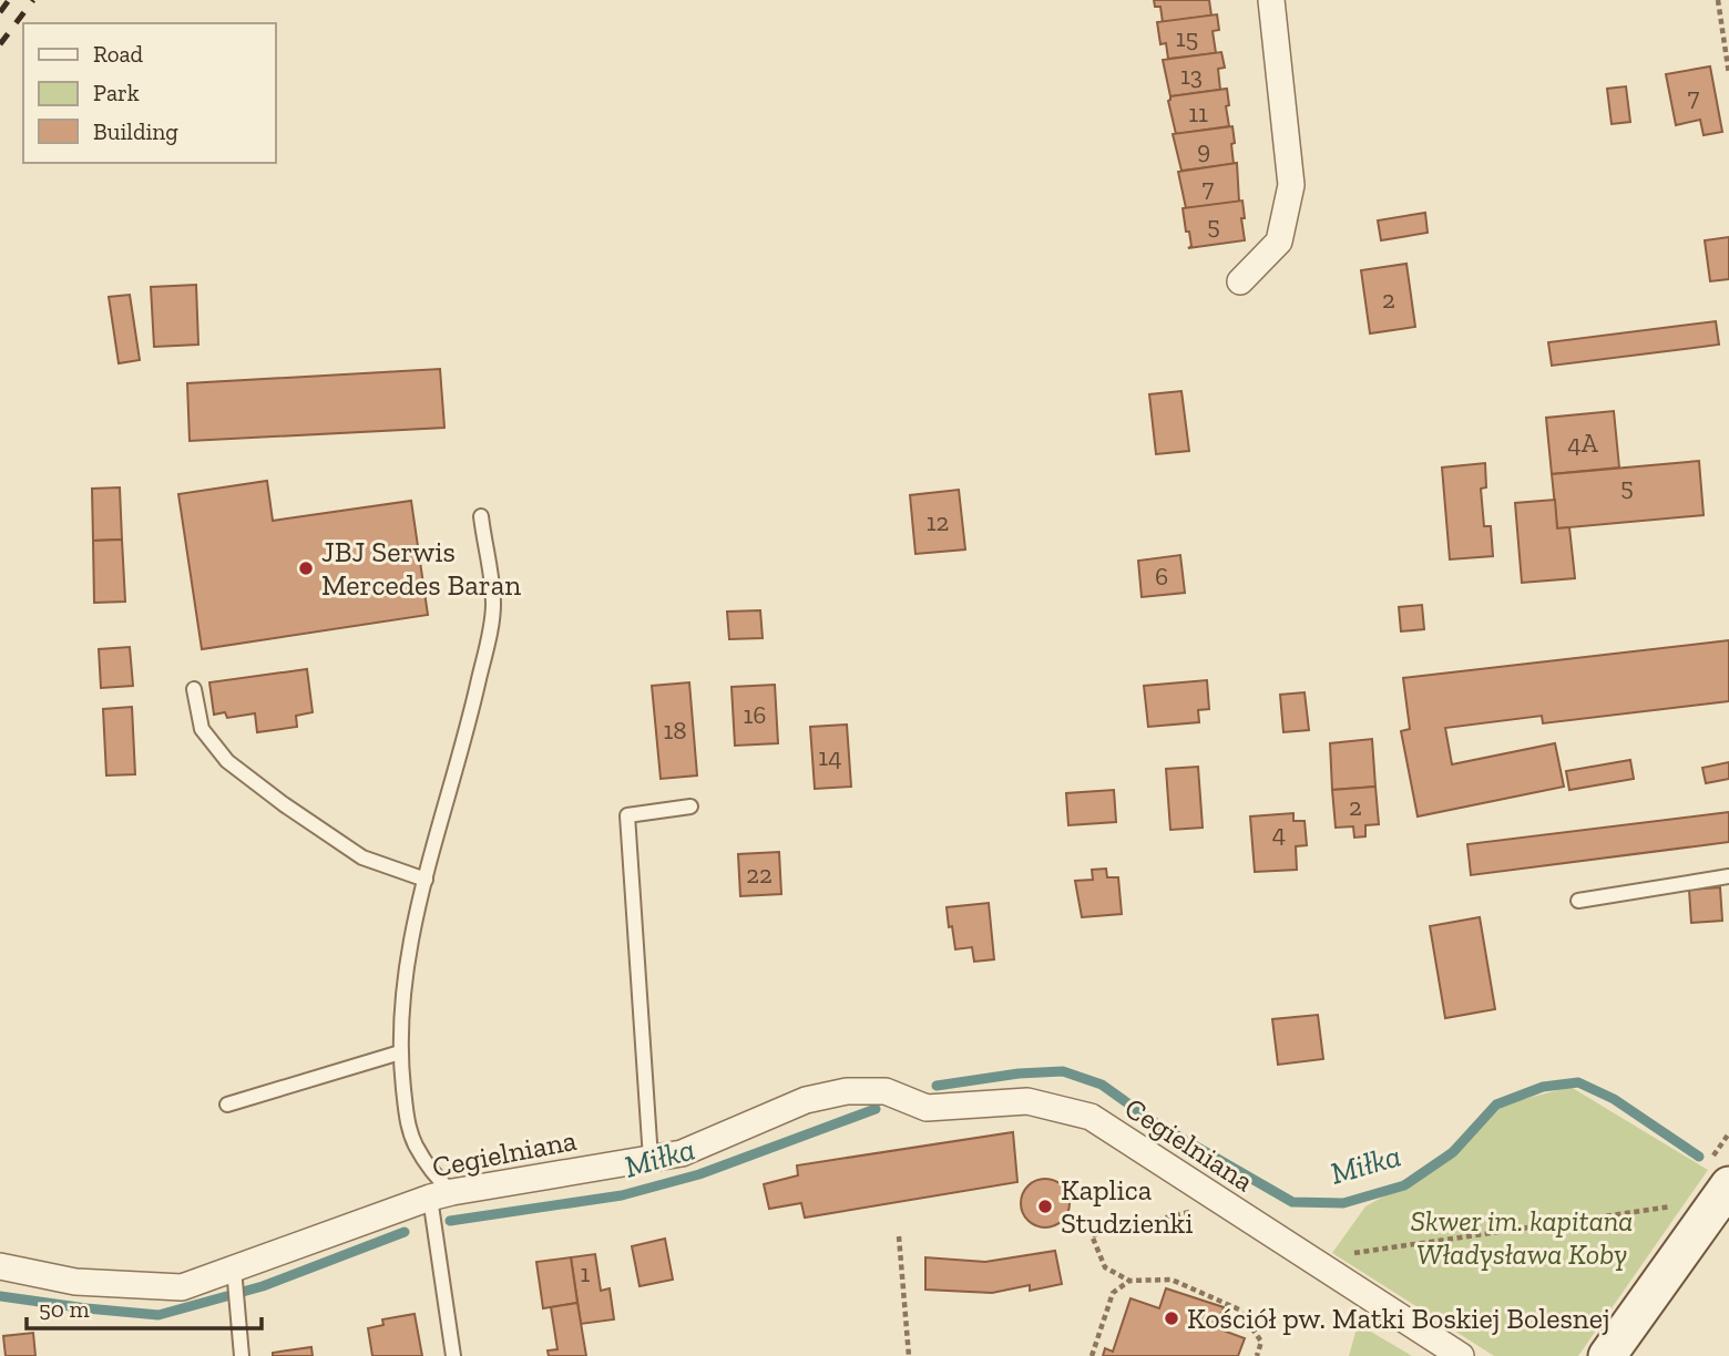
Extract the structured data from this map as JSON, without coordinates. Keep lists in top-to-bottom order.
{
  "streets": {
    "street": ["Cegielniana"]
  },
  "water": ["Miłka"],
  "parks": ["Skwer im. kapitana Władysława Koby"],
  "places": ["JBJ Serwis Mercedes Baran", "Kaplica Studzienki", "Kościół pw. Matki Boskiej Bolesnej"],
  "house_numbers": [
    "15",
    "13",
    "7",
    "11",
    "9",
    "7",
    "5",
    "2",
    "4A",
    "5",
    "12",
    "6",
    "16",
    "18",
    "14",
    "2",
    "4",
    "22",
    "1"
  ],
  "legend": ["Road", "Park", "Building"],
  "scale_bar": "50 m"
}
